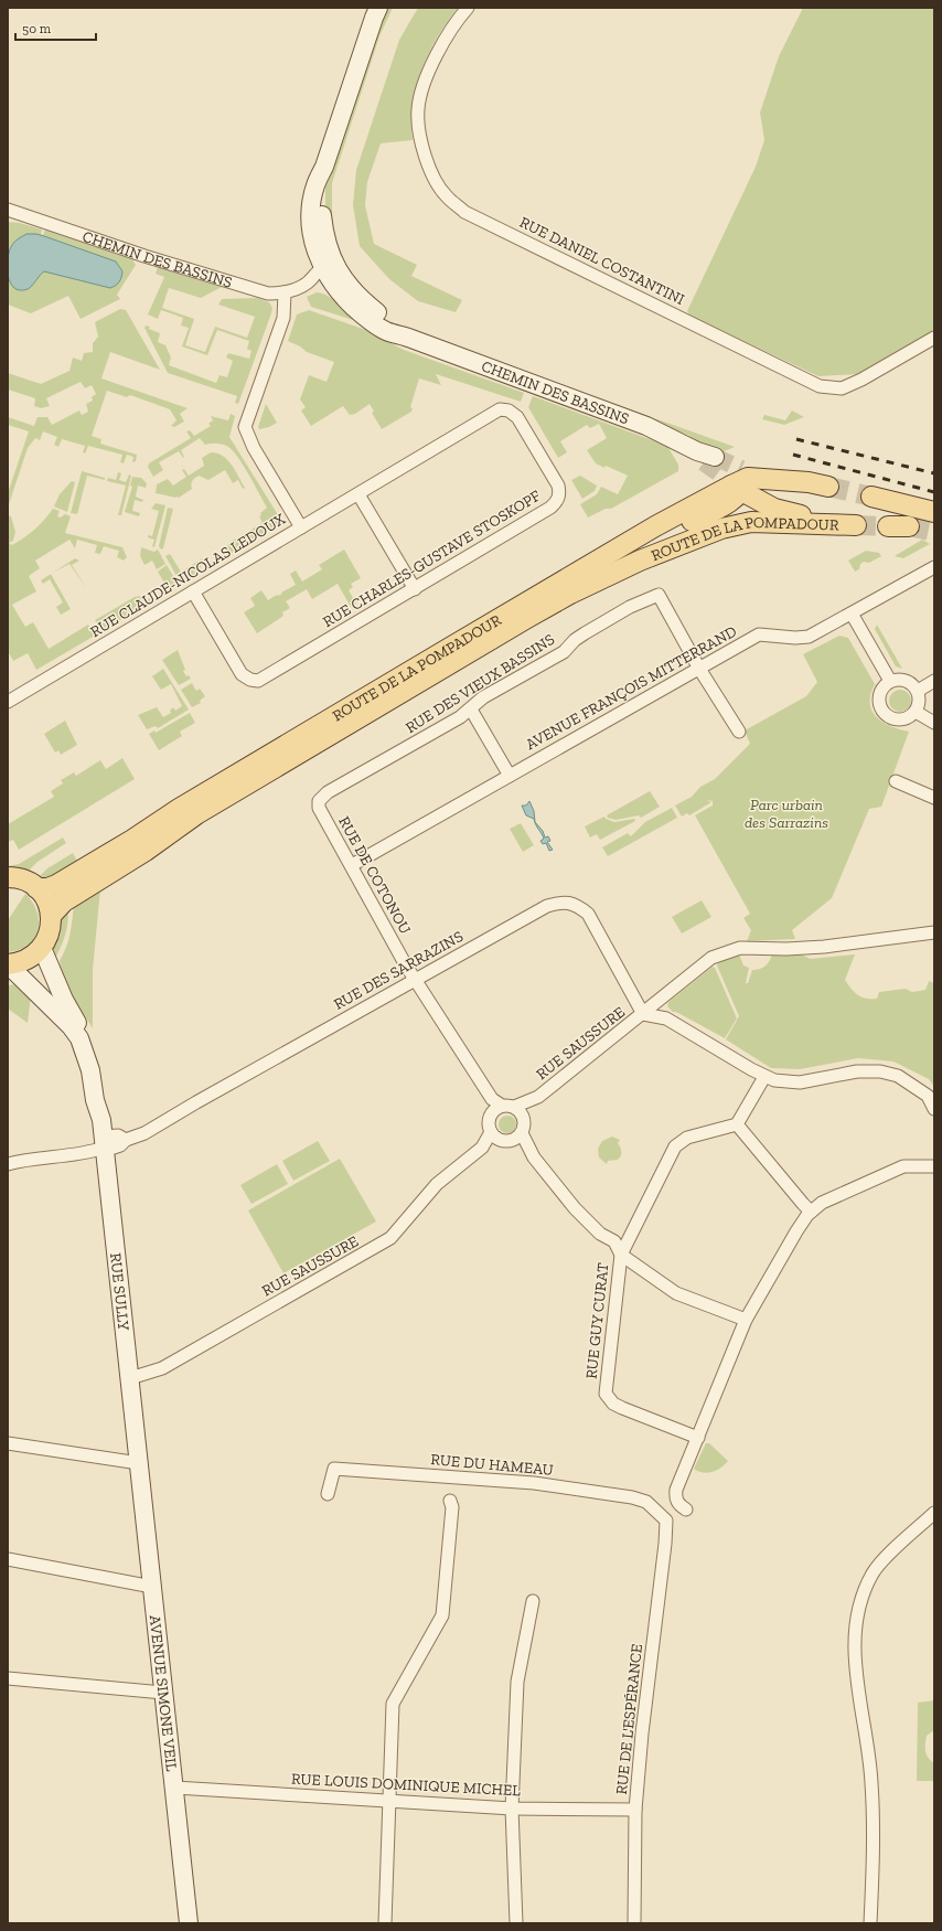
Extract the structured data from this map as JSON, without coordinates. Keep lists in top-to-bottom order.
{
  "streets": {
    "main road": ["ROUTE DE LA POMPADOUR"],
    "street": [
      "CHEMIN DES BASSINS",
      "RUE DANIEL COSTANTINI",
      "RUE CHARLES-GUSTAVE STOSKOPF",
      "RUE CLAUDE-NICOLAS LEDOUX",
      "RUE DES VIEUX BASSINS",
      "AVENUE FRANÇOIS MITTERRAND",
      "RUE DE COTONOU",
      "RUE DES SARRAZINS",
      "RUE SAUSSURE",
      "RUE SULLY",
      "RUE GUY CURAT",
      "RUE DU HAMEAU",
      "AVENUE SIMONE VEIL",
      "RUE DE L'ESPÉRANCE",
      "RUE LOUIS DOMINIQUE MICHEL"
    ]
  },
  "crossings": [
    ["CHEMIN DES BASSINS", "RUE CLAUDE-NICOLAS LEDOUX"],
    ["RUE CHARLES-GUSTAVE STOSKOPF", "RUE CLAUDE-NICOLAS LEDOUX"],
    ["RUE DES VIEUX BASSINS", "AVENUE FRANÇOIS MITTERRAND"],
    ["RUE DES VIEUX BASSINS", "RUE DE COTONOU"],
    ["AVENUE FRANÇOIS MITTERRAND", "RUE DE COTONOU"],
    ["RUE DE COTONOU", "RUE DES SARRAZINS"],
    ["RUE DE COTONOU", "RUE SAUSSURE"],
    ["RUE DES SARRAZINS", "RUE SAUSSURE"],
    ["RUE DES SARRAZINS", "RUE SULLY"],
    ["RUE SAUSSURE", "RUE SULLY"],
    ["RUE SULLY", "AVENUE SIMONE VEIL"],
    ["RUE DU HAMEAU", "RUE DE L'ESPÉRANCE"],
    ["AVENUE SIMONE VEIL", "RUE LOUIS DOMINIQUE MICHEL"],
    ["RUE DE L'ESPÉRANCE", "RUE LOUIS DOMINIQUE MICHEL"]
  ],
  "parks": ["Parc urbain des Sarrazins"],
  "scale_bar": "50 m"
}
